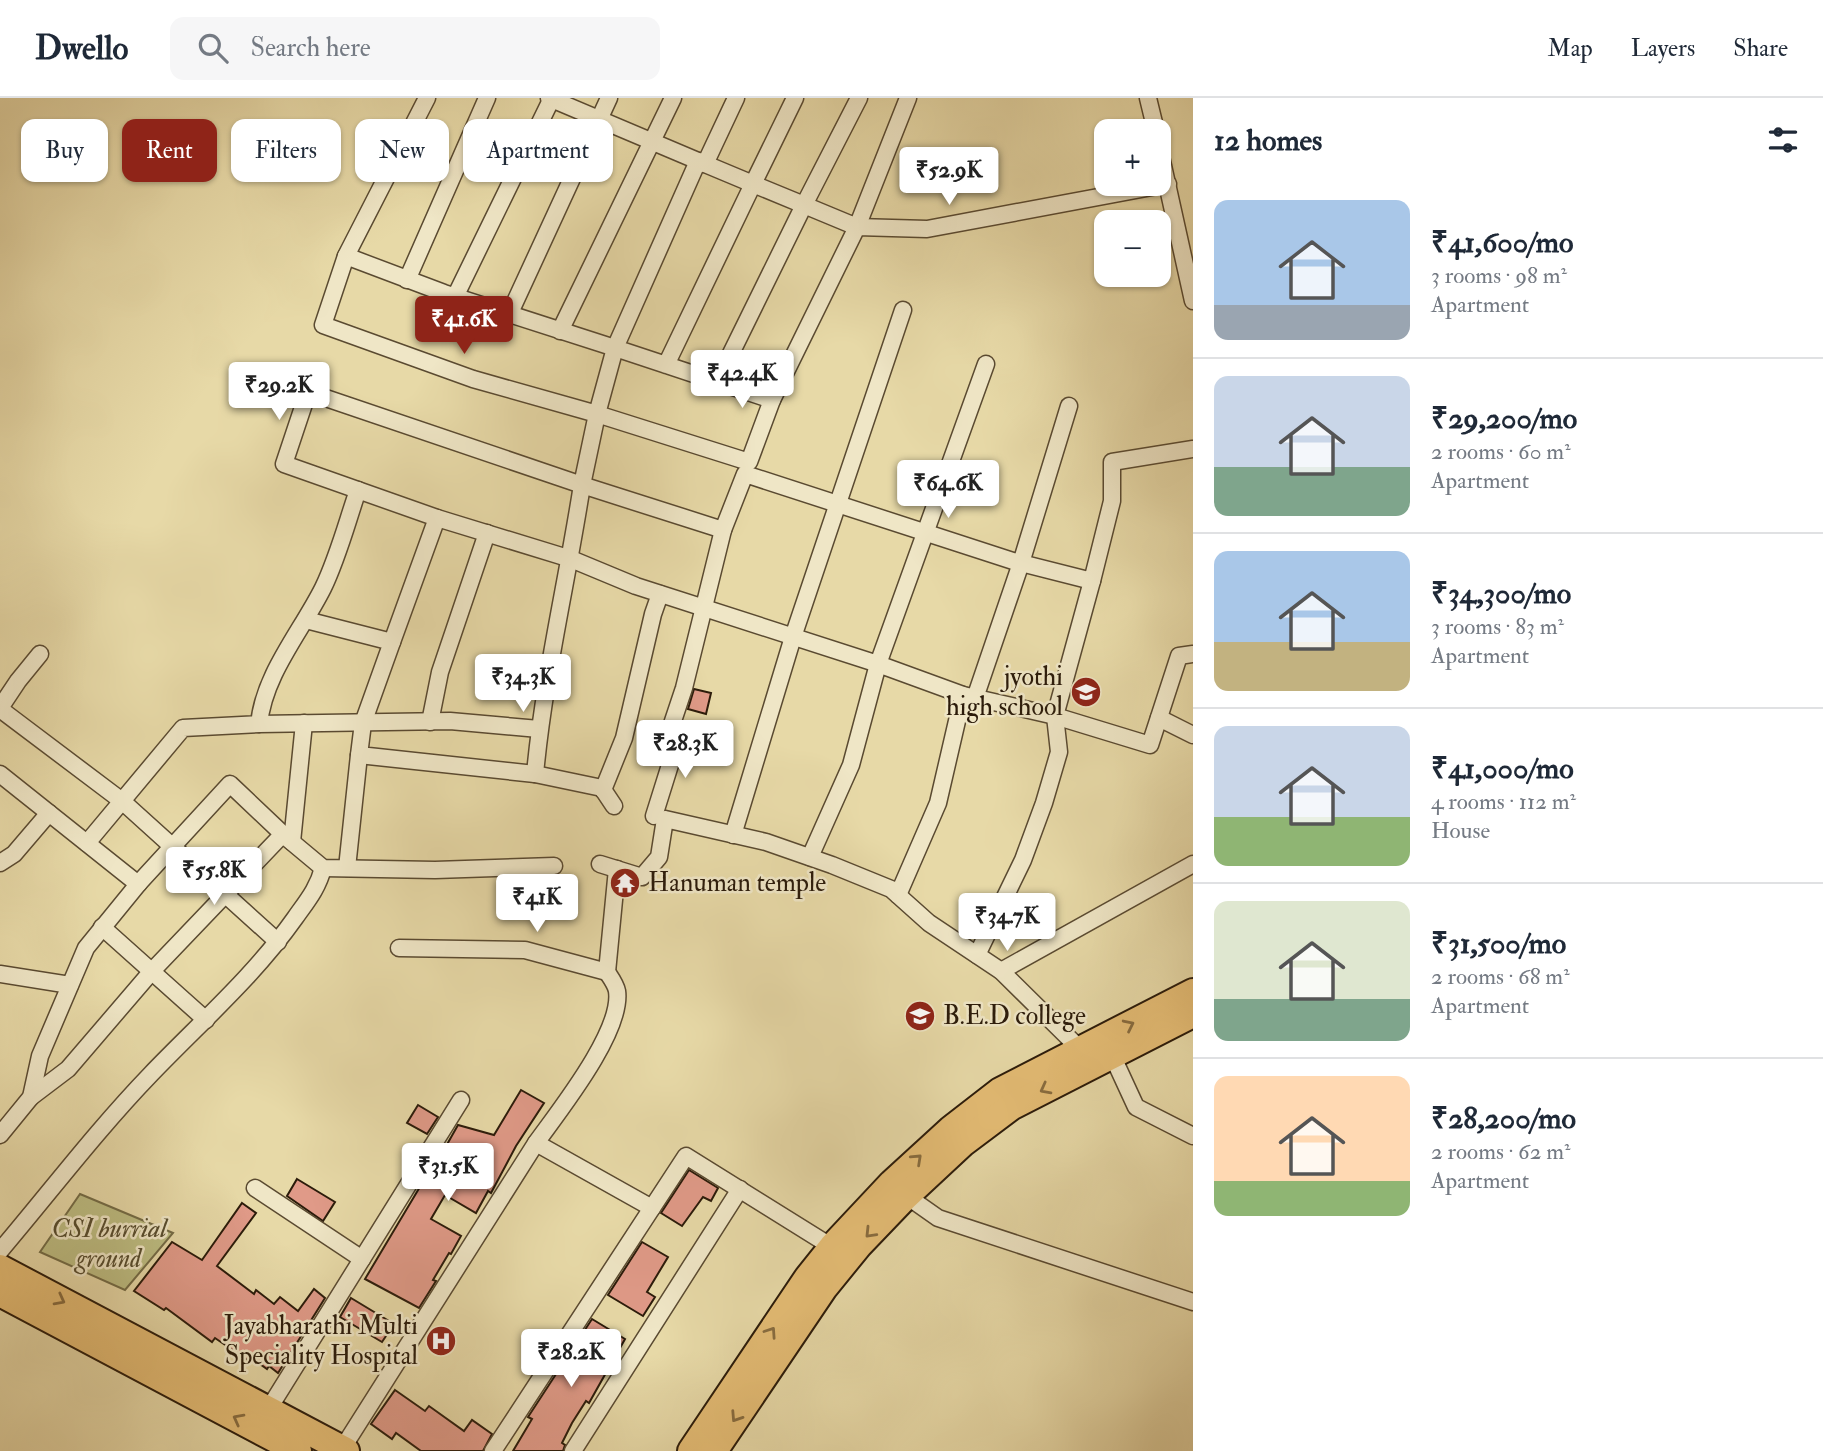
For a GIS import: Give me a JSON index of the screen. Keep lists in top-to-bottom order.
{
  "parks": ["CSI burrial ground"],
  "places": {
    "school or university": ["jyothi high school", "B.E.D college"],
    "temple": ["Hanuman temple"],
    "hospital": ["Jayabharathi Multi Speciality Hospital"]
  },
  "page": {
    "header": "Dwello",
    "search": "Search here",
    "nav": ["Map", "Layers", "Share"],
    "heading": "12 homes",
    "map_buttons": ["+", "−"],
    "chip": [
      "Buy",
      "Rent",
      "Filters",
      "New",
      "Apartment"
    ],
    "price": [
      "₹52.9K",
      "₹41.6K",
      "₹42.4K",
      "₹29.2K",
      "₹64.6K",
      "₹34.3K",
      "₹28.3K",
      "₹55.8K",
      "₹41K",
      "₹34.7K",
      "₹31.5K",
      "₹28.2K"
    ],
    "list": [
      {
        "name": "₹41,600/mo",
        "note": "3 rooms · 98 m² · Apartment"
      },
      {
        "name": "₹29,200/mo",
        "note": "2 rooms · 60 m² · Apartment"
      },
      {
        "name": "₹34,300/mo",
        "note": "3 rooms · 83 m² · Apartment"
      },
      {
        "name": "₹41,000/mo",
        "note": "4 rooms · 112 m² · House"
      },
      {
        "name": "₹31,500/mo",
        "note": "2 rooms · 68 m² · Apartment"
      },
      {
        "name": "₹28,200/mo",
        "note": "2 rooms · 62 m² · Apartment"
      }
    ]
  }
}
